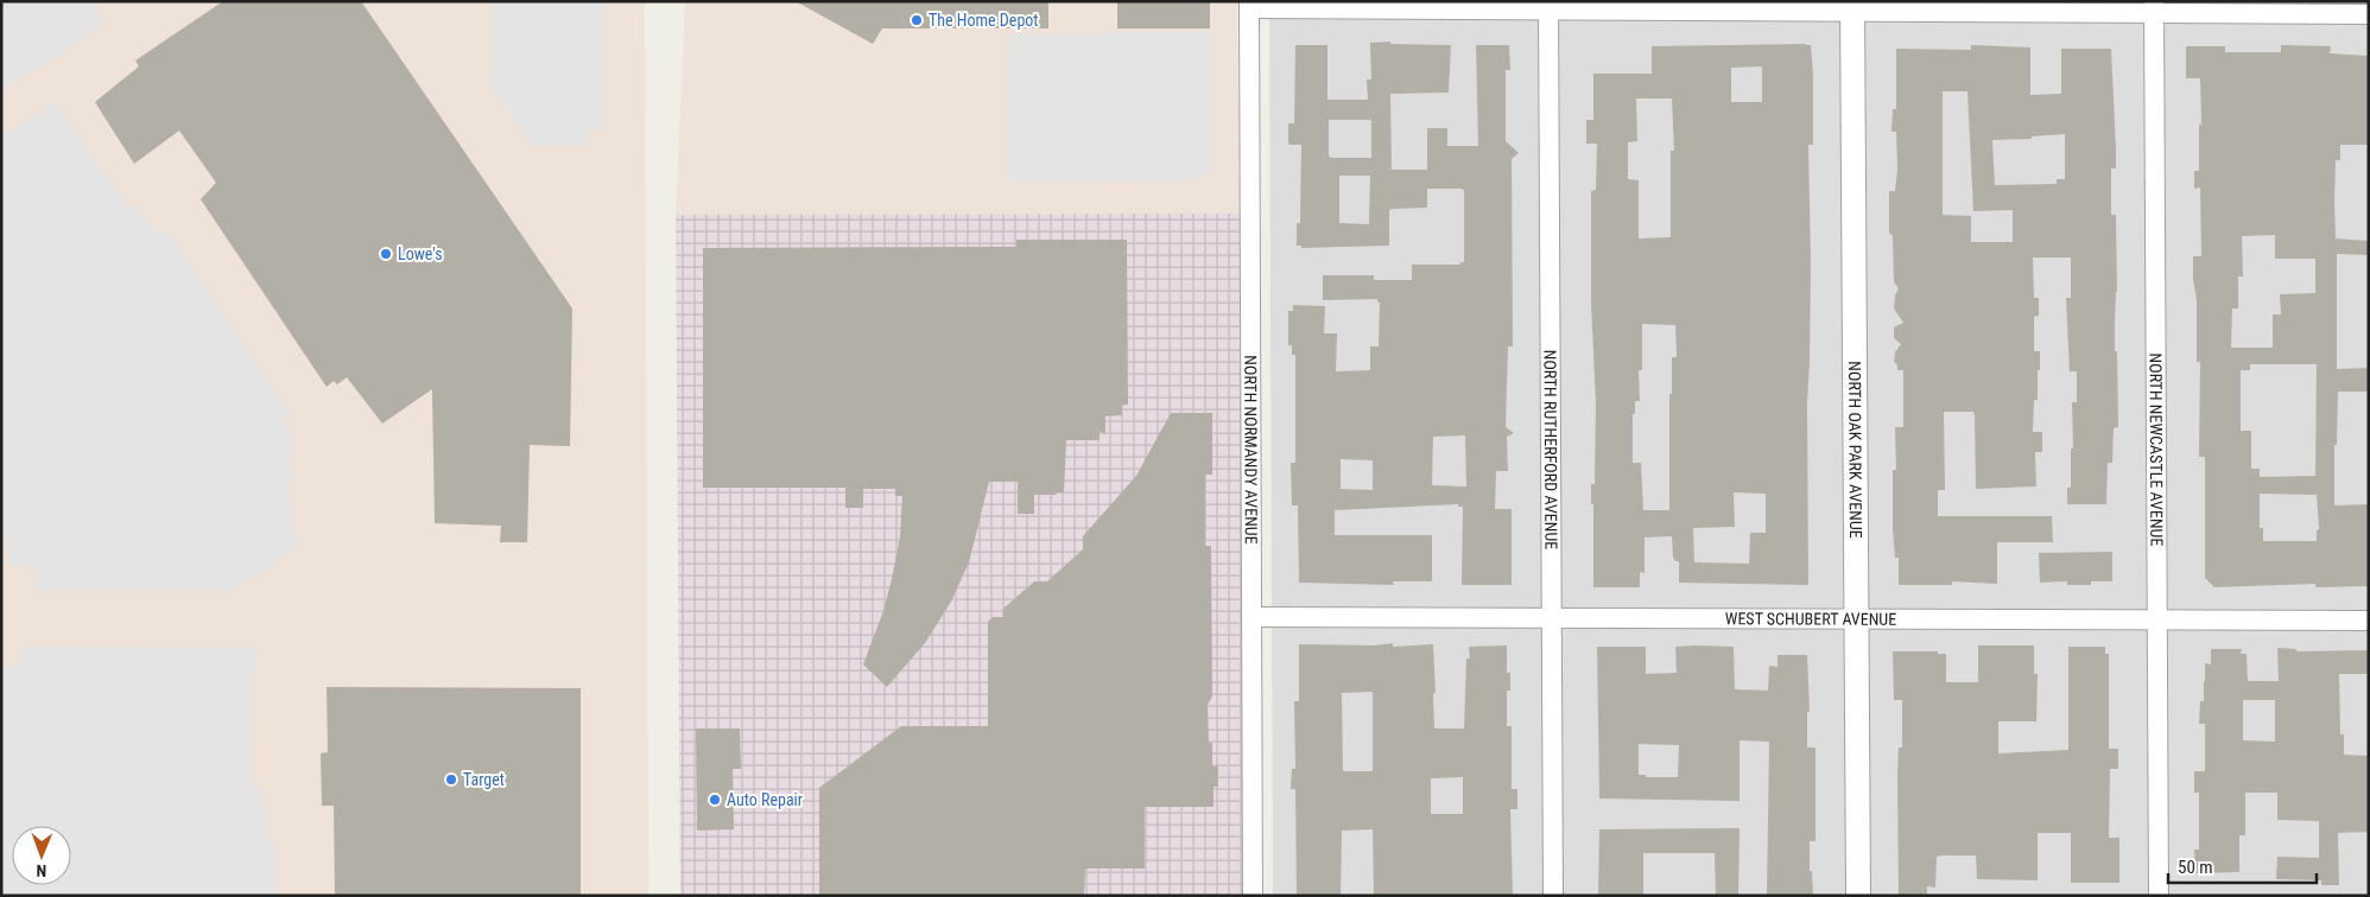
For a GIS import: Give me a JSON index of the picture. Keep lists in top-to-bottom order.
{
  "streets": {
    "street": [
      "NORTH NORMANDY AVENUE",
      "NORTH RUTHERFORD AVENUE",
      "NORTH OAK PARK AVENUE",
      "NORTH NEWCASTLE AVENUE",
      "WEST SCHUBERT AVENUE"
    ]
  },
  "crossings": [
    ["NORTH NORMANDY AVENUE", "WEST SCHUBERT AVENUE"],
    ["NORTH RUTHERFORD AVENUE", "WEST SCHUBERT AVENUE"],
    ["NORTH OAK PARK AVENUE", "WEST SCHUBERT AVENUE"],
    ["NORTH NEWCASTLE AVENUE", "WEST SCHUBERT AVENUE"]
  ],
  "places": [
    "The Home Depot",
    "Lowe's",
    "Target",
    "Auto Repair"
  ],
  "scale_bar": "50 m",
  "north": "bottom"
}
